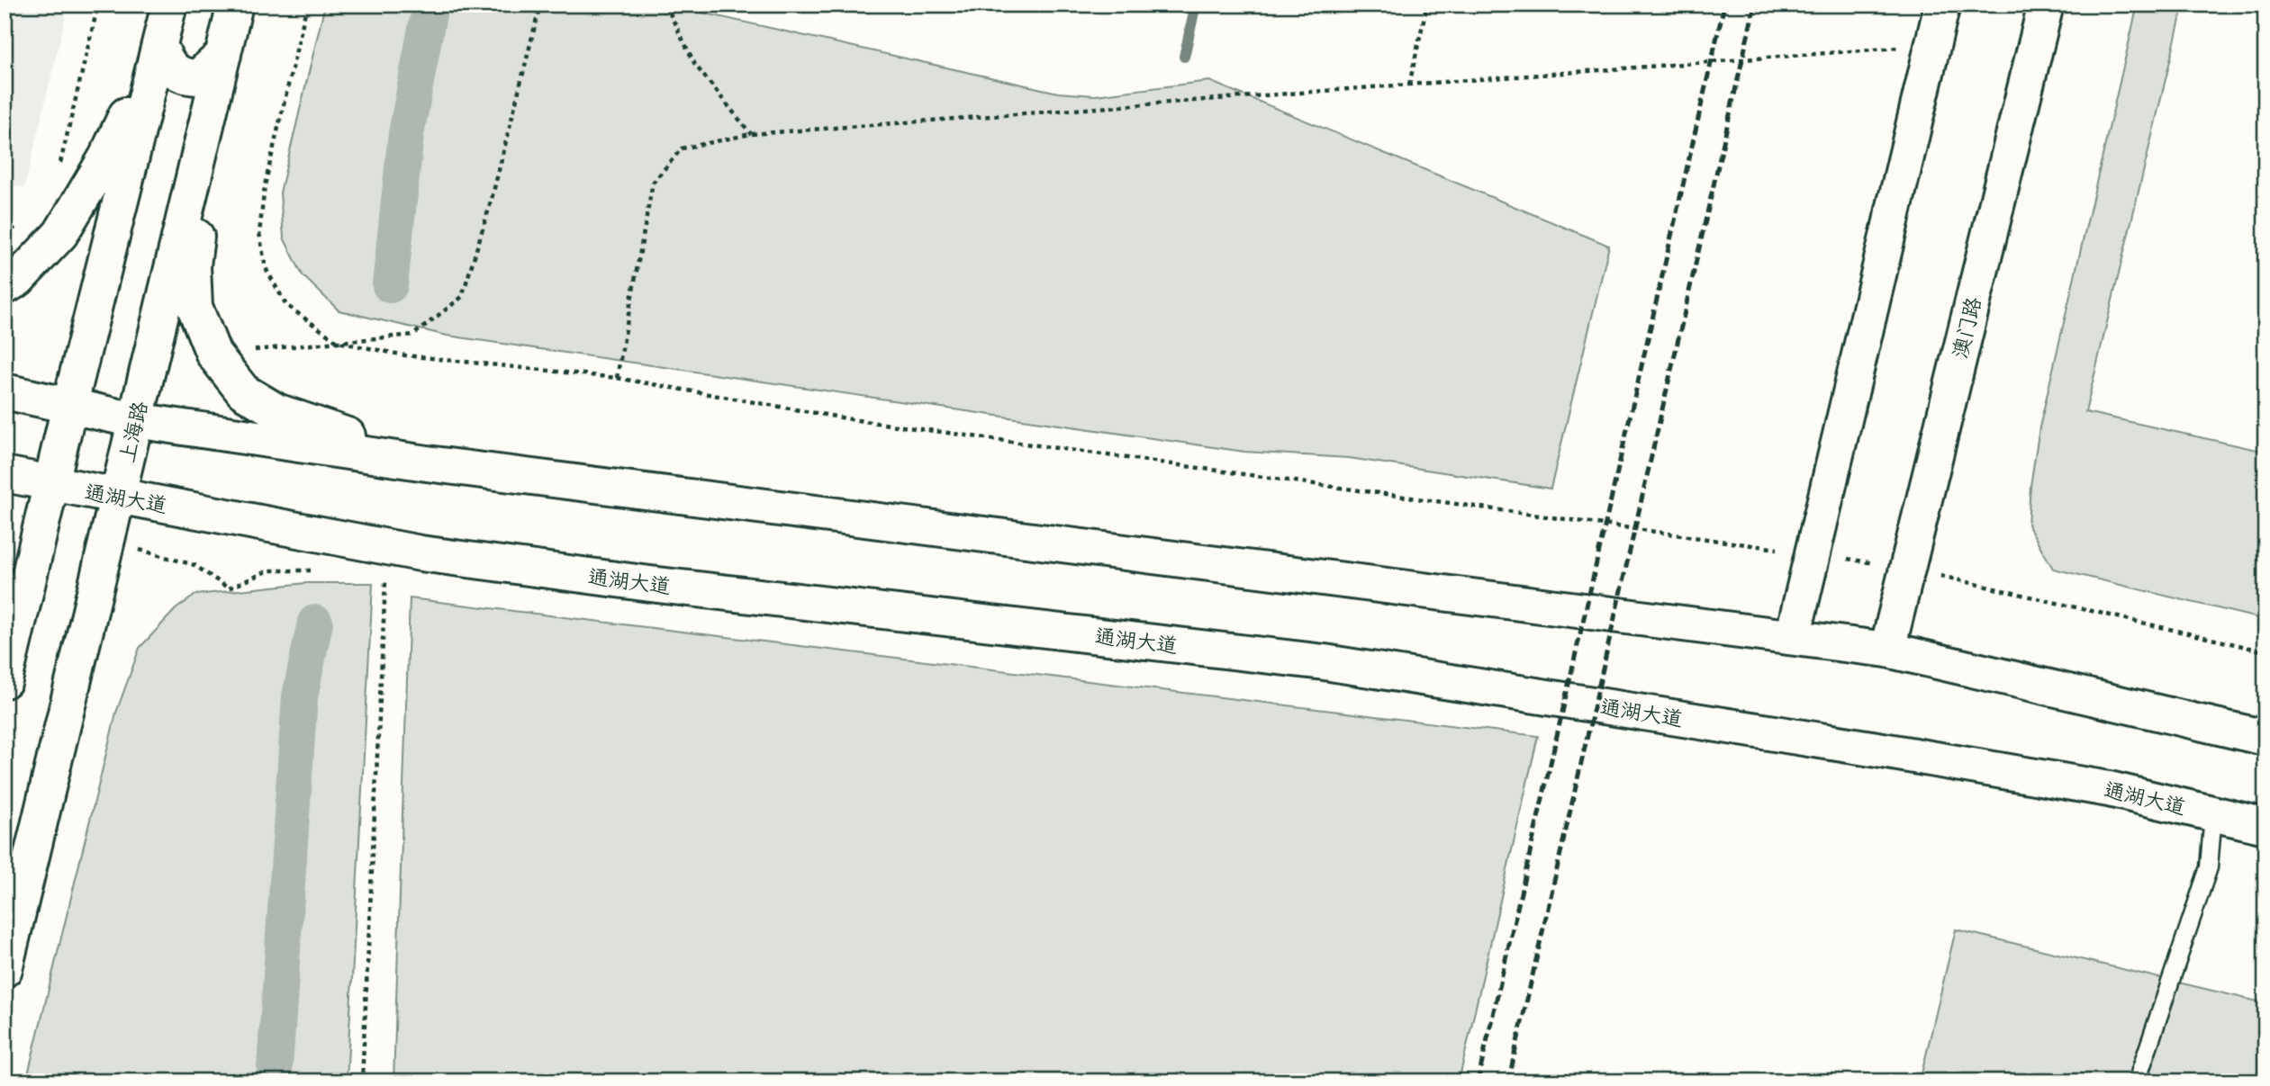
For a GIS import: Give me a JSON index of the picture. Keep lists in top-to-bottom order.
{
  "streets": {
    "street": ["澳门路", "上海路", "通湖大道"]
  },
  "crossings": [
    ["上海路", "通湖大道"]
  ]
}
